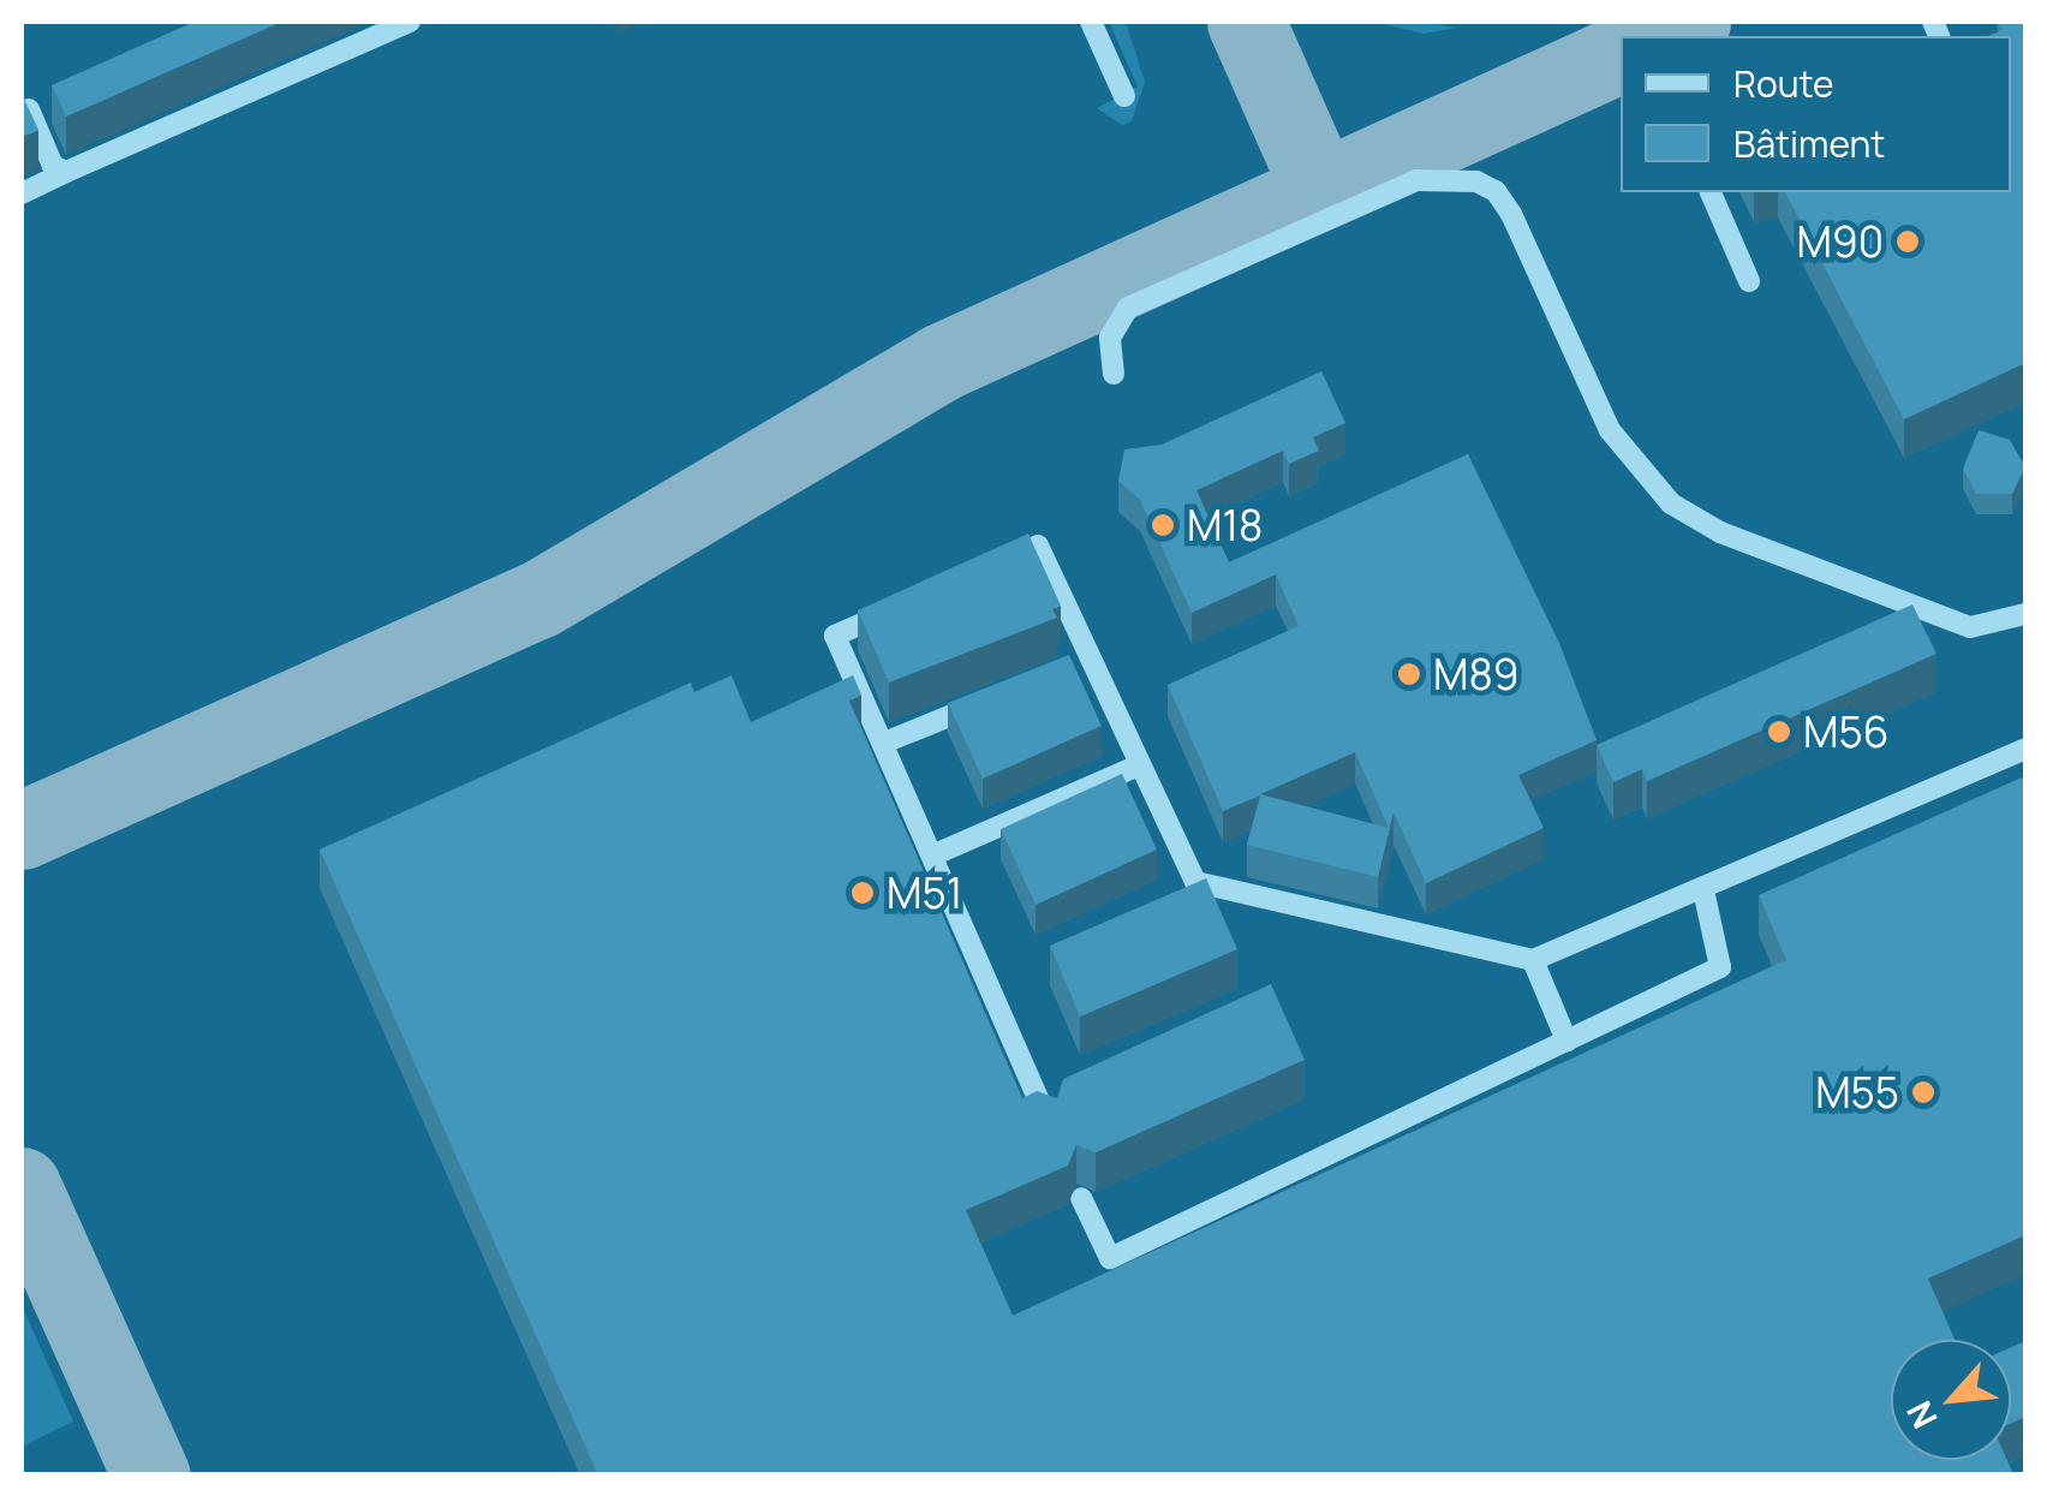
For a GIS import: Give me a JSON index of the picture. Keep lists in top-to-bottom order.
{
  "places": [
    "M90",
    "M18",
    "M89",
    "M56",
    "M51",
    "M55"
  ],
  "legend": ["Route", "Bâtiment"],
  "north": "bottom left"
}
